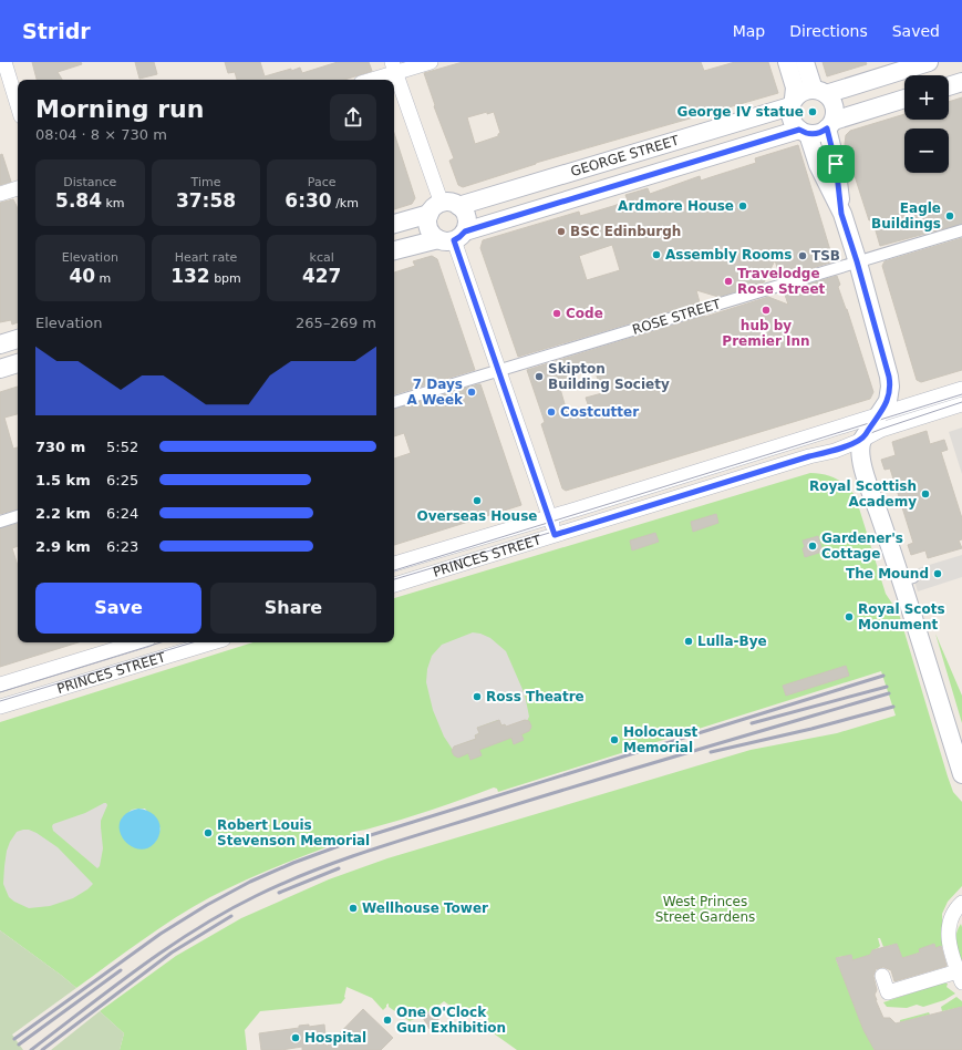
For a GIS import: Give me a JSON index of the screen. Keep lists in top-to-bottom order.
{
  "streets": {
    "street": ["GEORGE STREET", "ROSE STREET", "PRINCES STREET"]
  },
  "parks": ["West Princes Street Gardens"],
  "places": [
    "George IV statue",
    "Ardmore House",
    "Eagle Buildings",
    "BSC Edinburgh",
    "Assembly Rooms",
    "TSB",
    "Travelodge Rose Street",
    "hub by Premier Inn",
    "Code",
    "Skipton Building Society",
    "7 Days A Week",
    "Costcutter",
    "Royal Scottish Academy",
    "Overseas House",
    "Gardener's Cottage",
    "The Mound",
    "Royal Scots Monument",
    "Lulla-Bye",
    "Ross Theatre",
    "Holocaust Memorial",
    "Robert Louis Stevenson Memorial",
    "Wellhouse Tower",
    "One O'Clock Gun Exhibition",
    "Hospital"
  ],
  "page": {
    "header": "Stridr",
    "nav": ["Map", "Directions", "Saved"],
    "map_buttons": ["+", "−"],
    "heading": ["Morning run", "08:04 · 8 × 730 m"],
    "stats": [
      ["Distance", "5.84 km"],
      ["Time", "37:58"],
      ["Pace", "6:30 /km"],
      ["Elevation", "40 m"],
      ["Heart rate", "132 bpm"],
      ["kcal", "427"]
    ],
    "chart": ["Elevation", "265–269 m"],
    "list": [
      {
        "name": "730 m",
        "note": "5:52"
      },
      {
        "name": "1.5 km",
        "note": "6:25"
      },
      {
        "name": "2.2 km",
        "note": "6:24"
      },
      {
        "name": "2.9 km",
        "note": "6:23"
      }
    ],
    "buttons": ["Save", "Share"]
  }
}
